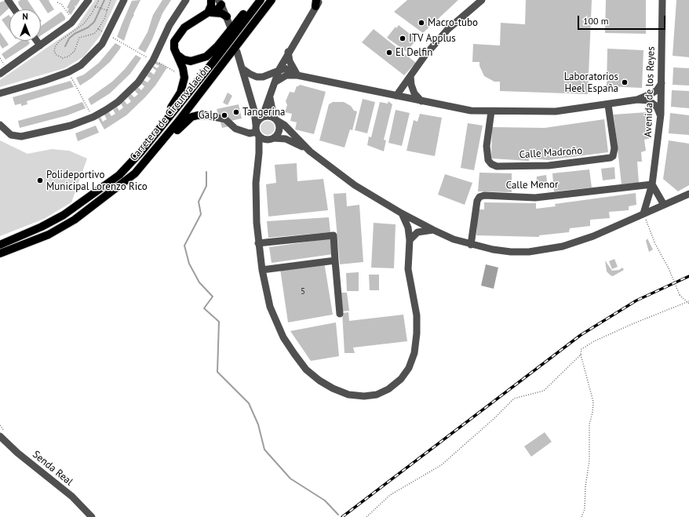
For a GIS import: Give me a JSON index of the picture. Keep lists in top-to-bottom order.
{
  "streets": {
    "main road": ["Carretera de Circunvalación"],
    "street": [
      "Avenida de los Reyes",
      "Calle Madroño",
      "Calle Menor",
      "Senda Real"
    ]
  },
  "crossings": [
    ["Avenida de los Reyes", "Calle Menor"]
  ],
  "places": [
    "Macro-tubo",
    "ITV Applus",
    "El Delfin",
    "Laboratorios Heel España",
    "Tangerina",
    "Galp",
    "Polideportivo Municipal Lorenzo Rico"
  ],
  "house_numbers": ["5"],
  "scale_bar": "100 m",
  "north": "top"
}
